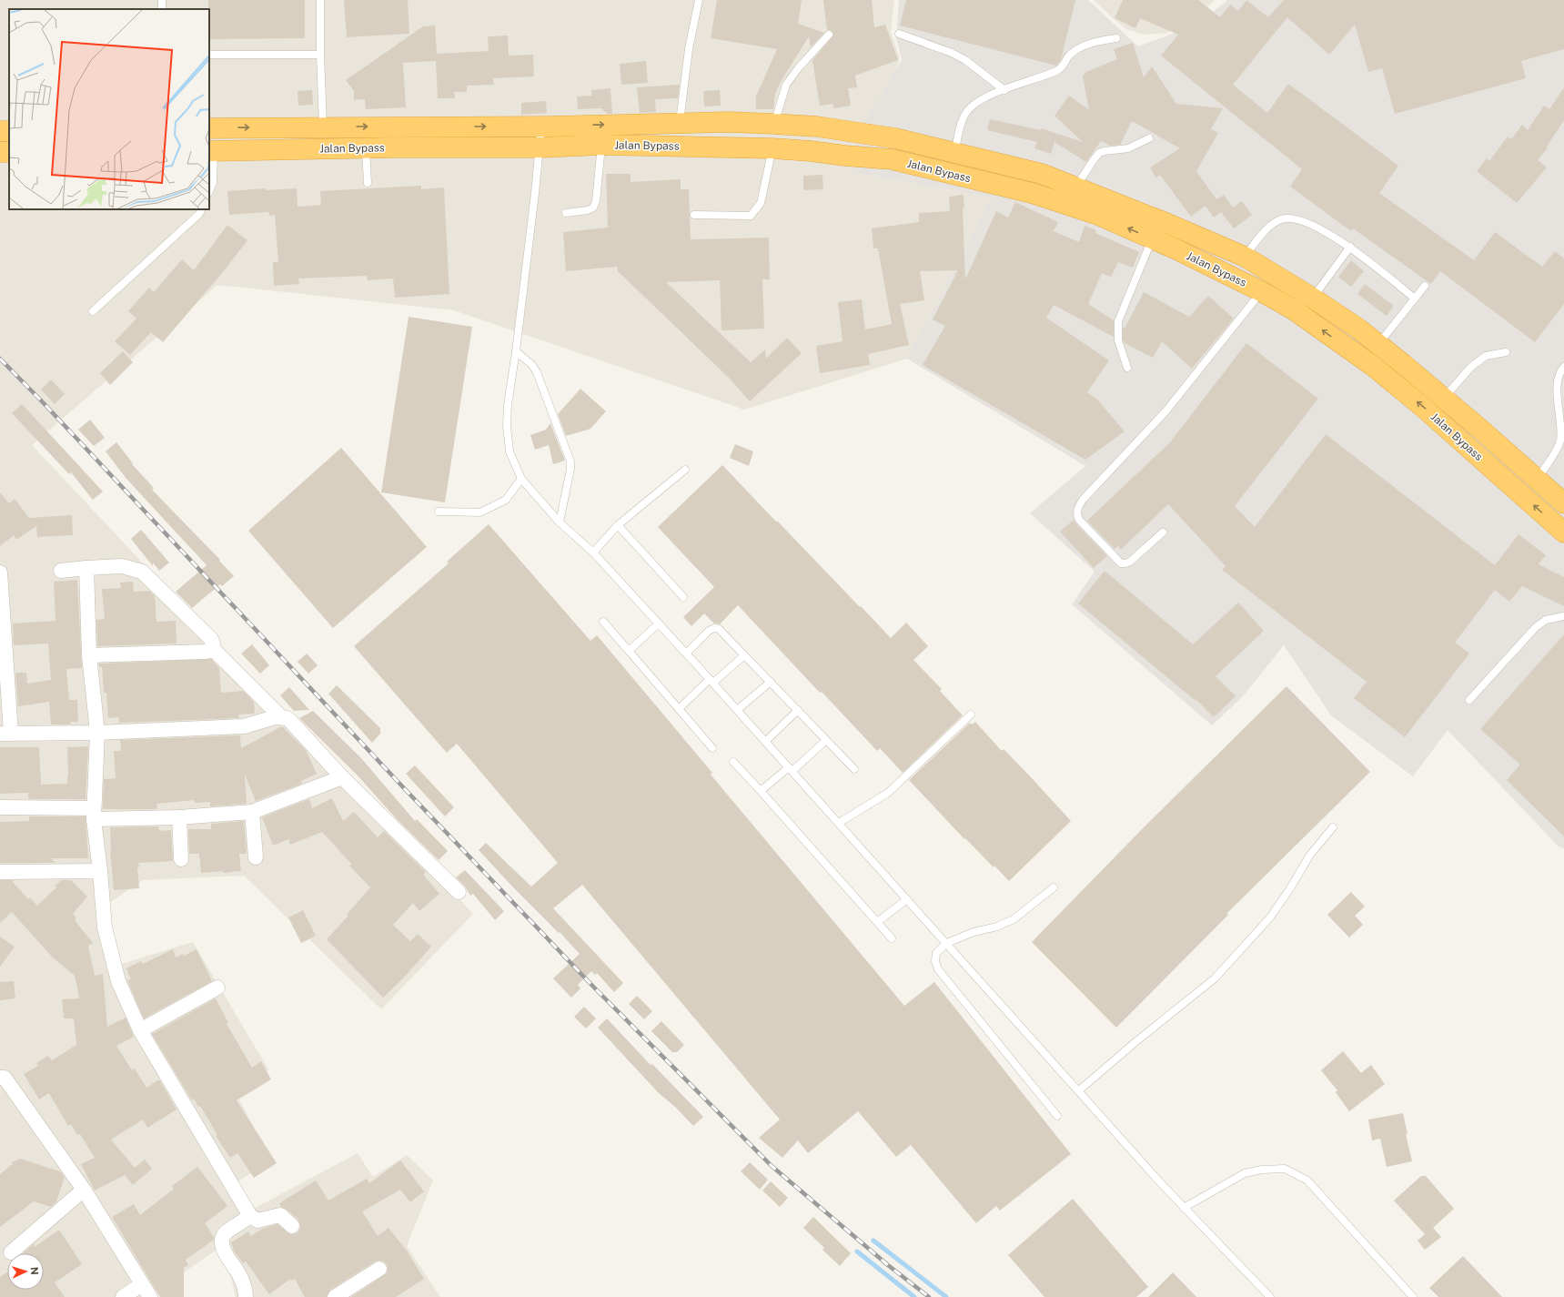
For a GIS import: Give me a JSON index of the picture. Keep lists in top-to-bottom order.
{
  "streets": {
    "highway": ["Jalan Bypass"]
  },
  "north": "right"
}
